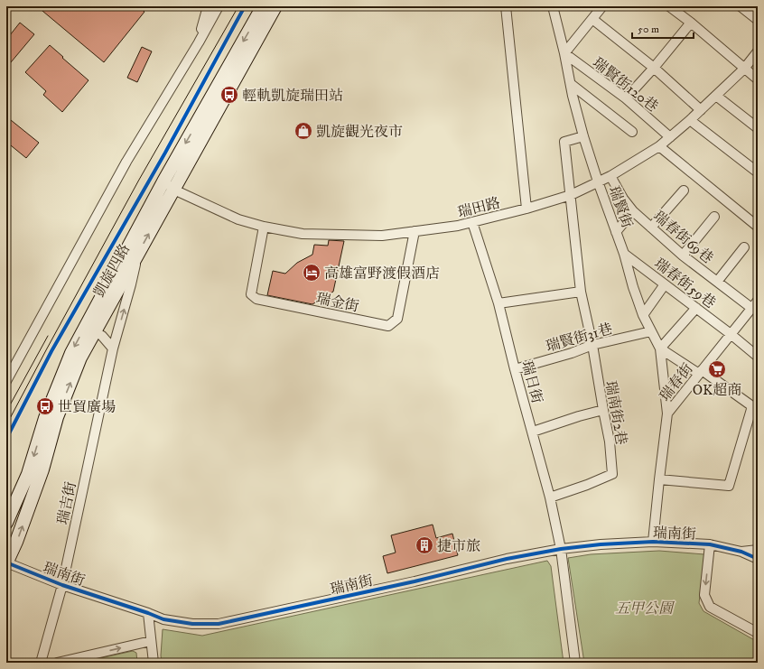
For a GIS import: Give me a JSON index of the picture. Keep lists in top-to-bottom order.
{
  "streets": {
    "street": [
      "瑞賢街120巷",
      "瑞田路",
      "瑞賢街",
      "瑞春街69巷",
      "凱旋四路",
      "瑞春街59巷",
      "瑞金街",
      "瑞賢街31巷",
      "瑞日街",
      "瑞春街",
      "瑞南街2巷",
      "瑞吉街",
      "瑞南街"
    ]
  },
  "crossings": [
    ["瑞賢街120巷", "瑞田路"],
    ["瑞賢街120巷", "瑞賢街"],
    ["瑞田路", "瑞賢街"],
    ["瑞田路", "瑞春街69巷"],
    ["瑞田路", "凱旋四路"],
    ["瑞田路", "瑞金街"],
    ["瑞田路", "瑞日街"],
    ["瑞田路", "瑞南街2巷"],
    ["瑞賢街", "瑞春街59巷"],
    ["瑞賢街", "瑞賢街31巷"],
    ["瑞賢街", "瑞春街"],
    ["瑞賢街", "瑞南街2巷"],
    ["瑞春街69巷", "瑞春街"],
    ["凱旋四路", "瑞吉街"],
    ["凱旋四路", "瑞南街"],
    ["瑞春街59巷", "瑞春街"],
    ["瑞賢街31巷", "瑞日街"],
    ["瑞賢街31巷", "瑞南街2巷"],
    ["瑞日街", "瑞南街2巷"],
    ["瑞日街", "瑞南街"],
    ["瑞春街", "瑞南街"],
    ["瑞吉街", "瑞南街"]
  ],
  "parks": ["五甲公園"],
  "places": {
    "bus stop": ["輕軌凱旋瑞田站", "世貿廣場"],
    "shop": ["凱旋觀光夜市"],
    "hotel": ["高雄富野渡假酒店"],
    "supermarket": ["OK超商"],
    "building": ["捷市旅"]
  },
  "scale_bar": "50 m"
}
